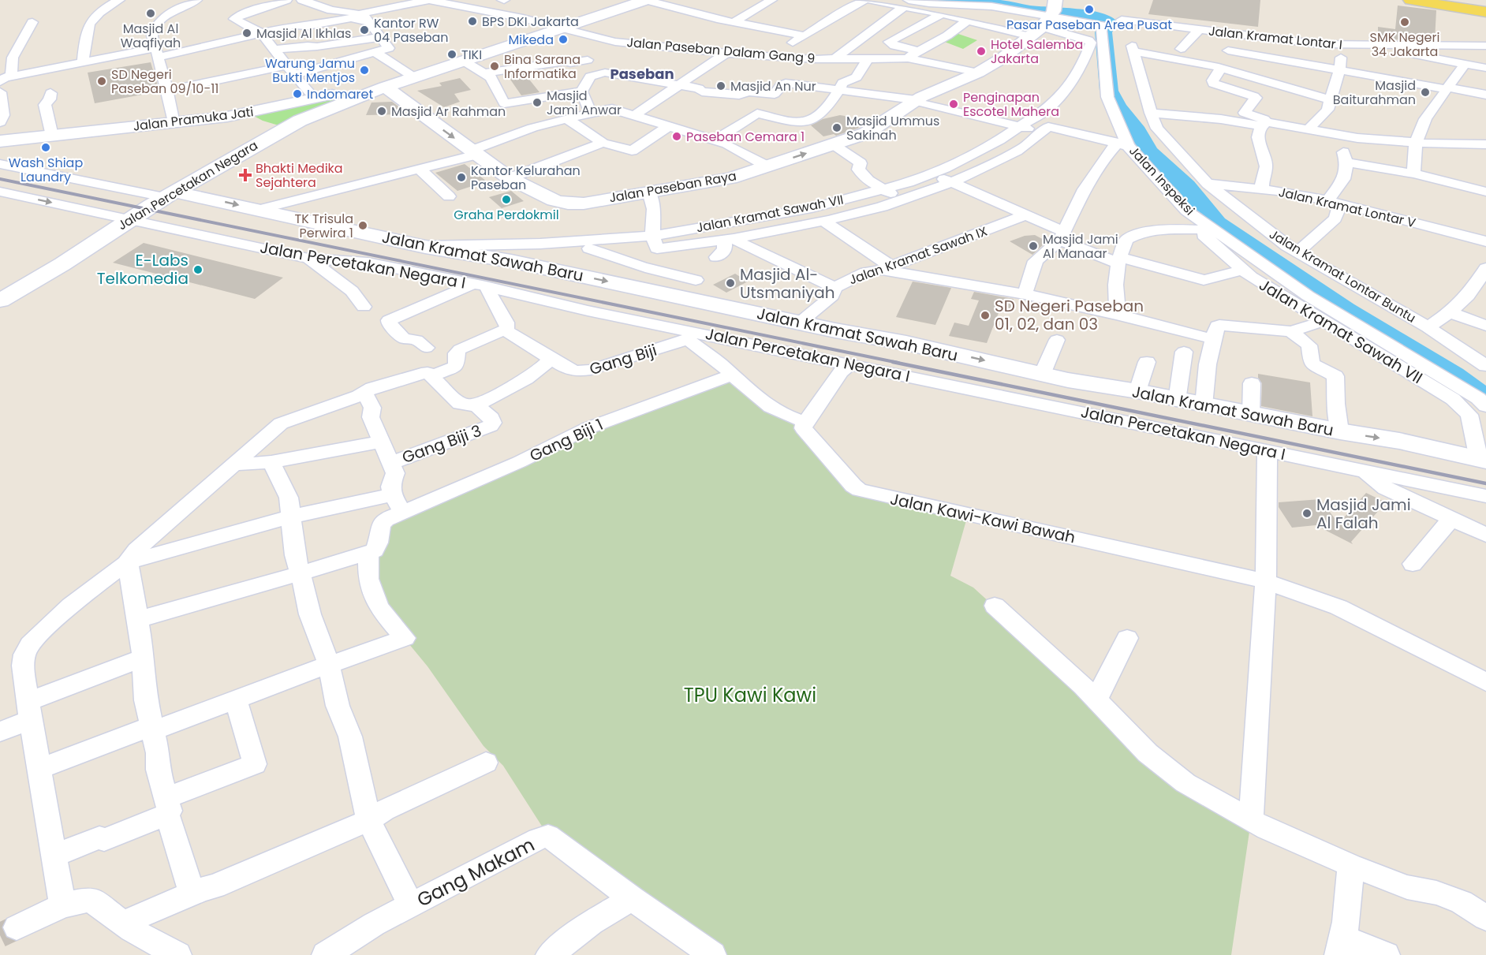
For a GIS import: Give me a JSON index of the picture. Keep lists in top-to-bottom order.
{
  "streets": {
    "main road": [
      "Jalan Pramuka Jati",
      "Jalan Percetakan Negara",
      "Jalan Paseban Raya",
      "Jalan Kramat Sawah Baru"
    ],
    "street": [
      "Jalan Kramat Lontar I",
      "Jalan Paseban Dalam Gang 9",
      "Jalan Inspeksi",
      "Jalan Kramat Lontar V",
      "Jalan Kramat Sawah VII",
      "Jalan Kramat Sawah IX",
      "Jalan Percetakan Negara I",
      "Jalan Kramat Lontar Buntu",
      "Gang Biji",
      "Gang Biji 1",
      "Gang Biji 3",
      "Jalan Kawi-Kawi Bawah",
      "Gang Makam"
    ]
  },
  "crossings": [
    ["Jalan Paseban Dalam Gang 9", "Jalan Paseban Raya"],
    ["Jalan Pramuka Jati", "Jalan Percetakan Negara"],
    ["Jalan Pramuka Jati", "Jalan Paseban Raya"],
    ["Jalan Inspeksi", "Jalan Paseban Raya"],
    ["Jalan Inspeksi", "Jalan Kramat Sawah VII"],
    ["Jalan Percetakan Negara", "Jalan Paseban Raya"],
    ["Jalan Percetakan Negara", "Jalan Kramat Sawah Baru"],
    ["Jalan Percetakan Negara", "Jalan Percetakan Negara I"],
    ["Jalan Paseban Raya", "Jalan Kramat Sawah VII"],
    ["Jalan Kramat Lontar V", "Jalan Kramat Lontar Buntu"],
    ["Jalan Kramat Sawah VII", "Jalan Kramat Sawah Baru"],
    ["Jalan Kramat Sawah IX", "Jalan Kramat Sawah Baru"],
    ["Jalan Percetakan Negara I", "Gang Biji"],
    ["Gang Biji", "Gang Biji 3"]
  ],
  "one_way": ["Jalan Kramat Sawah Baru"],
  "districts": ["Paseban"],
  "parks": ["TPU Kawi Kawi"],
  "places": {
    "other": [
      "Pasar Paseban Area Pusat",
      "Masjid Al Waqfiyah",
      "BPS DKI Jakarta",
      "SMK Negeri 34 Jakarta",
      "Kantor RW 04 Paseban",
      "Masjid Al Ikhlas",
      "Mikeda",
      "Hotel Salemba Jakarta",
      "TIKI",
      "Bina Sarana Informatika",
      "Warung Jamu Bukti Mentjos",
      "SD Negeri Paseban 09/10-11",
      "Masjid An Nur",
      "Masjid Baiturahman",
      "Indomaret",
      "Masjid Jami Anwar",
      "Penginapan Escotel Mahera",
      "Masjid Ar Rahman",
      "Masjid Ummus Sakinah",
      "Paseban Cemara 1",
      "Wash Shiap Laundry",
      "Kantor Kelurahan Paseban",
      "Graha Perdokmil",
      "TK Trisula Perwira 1",
      "Masjid Jami Al Manaar",
      "E-Labs Telkomedia",
      "Masjid Al- Utsmaniyah",
      "SD Negeri Paseban 01, 02, dan 03",
      "Masjid Jami Al Falah"
    ],
    "health": ["Bhakti Medika Sejahtera"]
  }
}
